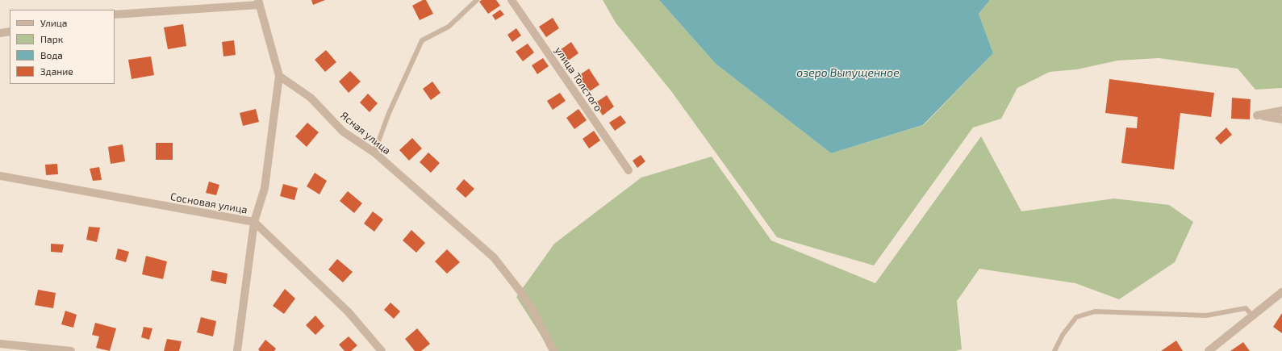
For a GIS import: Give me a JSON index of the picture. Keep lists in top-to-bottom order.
{
  "streets": {
    "street": ["улица Толстого", "Ясная улица", "Сосновая улица"]
  },
  "water": ["озеро Выпущенное"],
  "legend": [
    "Улица",
    "Парк",
    "Вода",
    "Здание"
  ]
}
